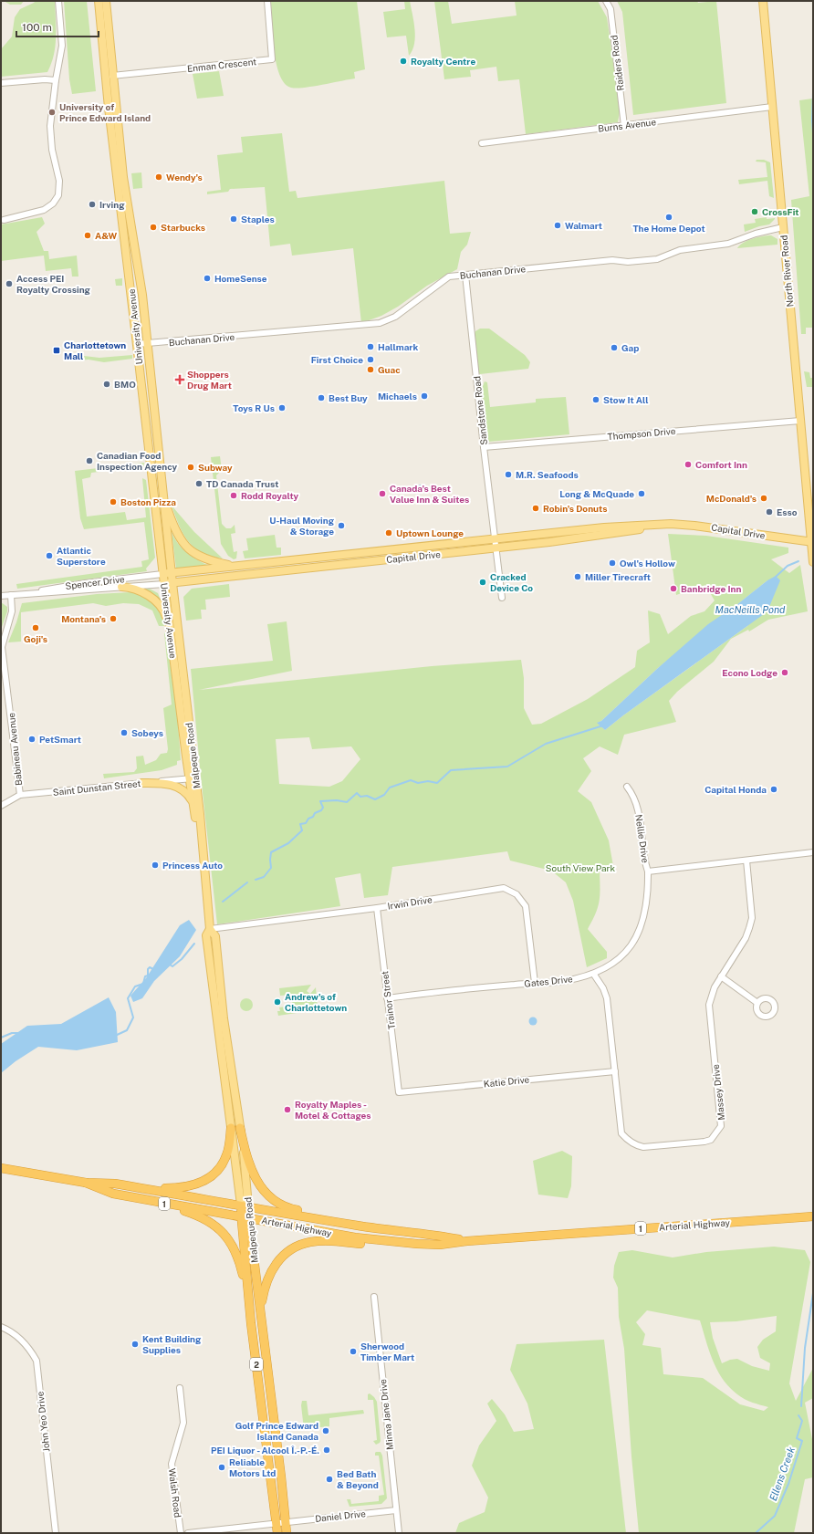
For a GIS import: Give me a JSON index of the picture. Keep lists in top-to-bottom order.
{
  "streets": {
    "highway": [
      "Malpeque Road",
      "1",
      "Arterial Highway",
      "2"
    ],
    "main road": [
      "North River Road",
      "University Avenue",
      "Capital Drive",
      "Spencer Drive"
    ],
    "street": [
      "Raiders Road",
      "Enman Crescent",
      "Burns Avenue",
      "Buchanan Drive",
      "Sandstone Road",
      "Thompson Drive",
      "Babineau Avenue",
      "Saint Dunstan Street",
      "Nellie Drive",
      "Irwin Drive",
      "Gates Drive",
      "Trainor Street",
      "Katie Drive",
      "Massey Drive",
      "Minna Jane Drive",
      "John Yeo Drive",
      "Walsh Road",
      "Daniel Drive"
    ]
  },
  "crossings": [
    ["Raiders Road", "Burns Avenue"],
    ["Enman Crescent", "University Avenue"],
    ["Burns Avenue", "North River Road"],
    ["North River Road", "Buchanan Drive"],
    ["North River Road", "Thompson Drive"],
    ["North River Road", "Capital Drive"],
    ["Buchanan Drive", "University Avenue"],
    ["Buchanan Drive", "Sandstone Road"],
    ["University Avenue", "Capital Drive"],
    ["University Avenue", "Spencer Drive"],
    ["University Avenue", "Malpeque Road"],
    ["University Avenue", "Saint Dunstan Street"],
    ["Sandstone Road", "Thompson Drive"],
    ["Sandstone Road", "Capital Drive"],
    ["Capital Drive", "Spencer Drive"],
    ["Capital Drive", "Malpeque Road"],
    ["Spencer Drive", "Babineau Avenue"],
    ["Babineau Avenue", "Saint Dunstan Street"],
    ["Malpeque Road", "Saint Dunstan Street"],
    ["Malpeque Road", "Irwin Drive"],
    ["Malpeque Road", "Arterial Highway"],
    ["Malpeque Road", "Daniel Drive"],
    ["Nellie Drive", "Gates Drive"],
    ["Irwin Drive", "Gates Drive"],
    ["Irwin Drive", "Trainor Street"],
    ["Gates Drive", "Trainor Street"],
    ["Gates Drive", "Massey Drive"],
    ["Trainor Street", "Katie Drive"],
    ["Katie Drive", "Massey Drive"],
    ["Minna Jane Drive", "Daniel Drive"]
  ],
  "water": ["MacNeills Pond", "Ellens Creek"],
  "parks": ["South View Park"],
  "places": {
    "other": [
      "Royalty Centre",
      "University of Prince Edward Island",
      "Wendy's",
      "Irving",
      "CrossFit",
      "The Home Depot",
      "Staples",
      "Walmart",
      "Starbucks",
      "A&W",
      "HomeSense",
      "Access PEI Royalty Crossing",
      "Hallmark",
      "Gap",
      "First Choice",
      "Guac",
      "BMO",
      "Michaels",
      "Best Buy",
      "Stow It All",
      "Toys R Us",
      "Canadian Food Inspection Agency",
      "Comfort Inn",
      "Subway",
      "M.R. Seafoods",
      "TD Canada Trust",
      "Canada's Best Value Inn & Suites",
      "Long & McQuade",
      "Rodd Royalty",
      "McDonald's",
      "Boston Pizza",
      "Robin's Donuts",
      "Esso",
      "U-Haul Moving & Storage",
      "Uptown Lounge",
      "Atlantic Superstore",
      "Owl's Hollow",
      "Miller Tirecraft",
      "Cracked Device Co",
      "Banbridge Inn",
      "Montana's",
      "Goji's",
      "Econo Lodge",
      "Sobeys",
      "PetSmart",
      "Capital Honda",
      "Princess Auto",
      "Andrew's of Charlottetown",
      "Royalty Maples - Motel & Cottages",
      "Kent Building Supplies",
      "Sherwood Timber Mart",
      "Golf Prince Edward Island Canada",
      "PEI Liquor - Alcool Î.-P.-É.",
      "Reliable Motors Ltd",
      "Bed Bath & Beyond"
    ],
    "transit": ["Charlottetown Mall"],
    "health": ["Shoppers Drug Mart"]
  },
  "scale_bar": "100 m"
}
